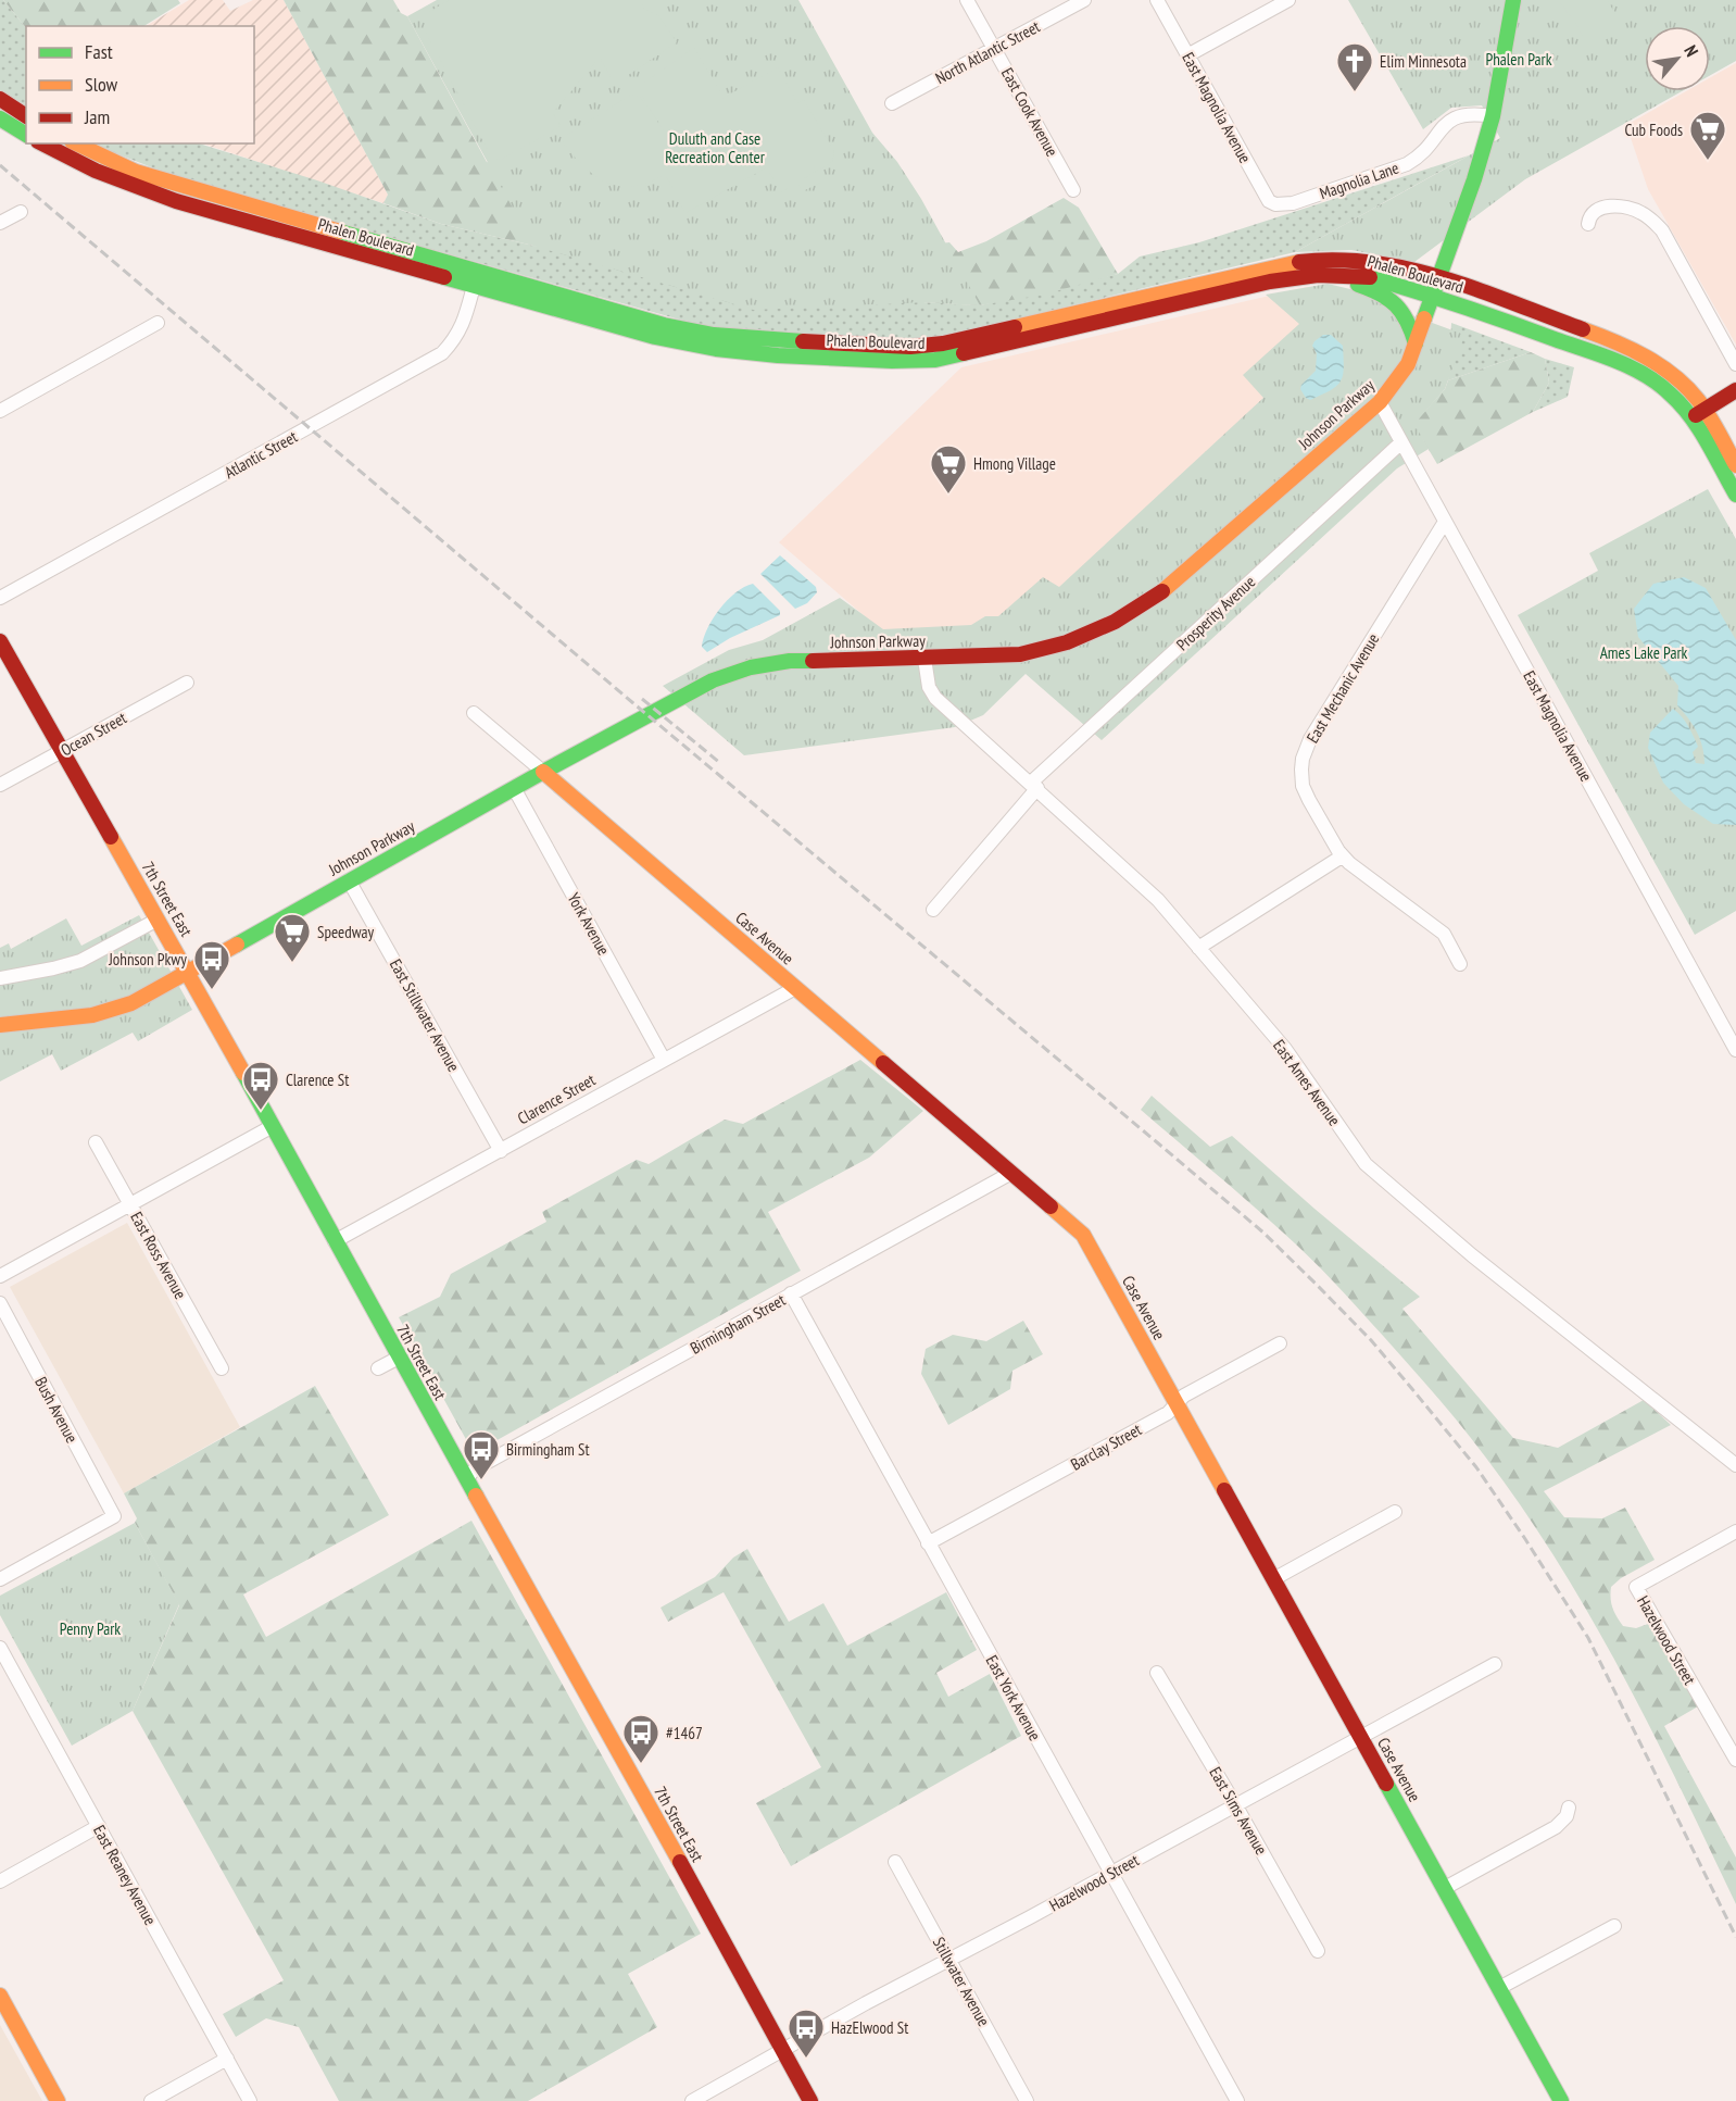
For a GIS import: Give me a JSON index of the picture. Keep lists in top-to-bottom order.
{
  "streets": {
    "street": [
      "North Atlantic Street",
      "East Magnolia Avenue",
      "East Cook Avenue",
      "Magnolia Lane",
      "Phalen Boulevard",
      "Johnson Parkway",
      "Atlantic Street",
      "Prosperity Avenue",
      "East Mechanic Avenue",
      "Ocean Street",
      "7th Street East",
      "York Avenue",
      "Case Avenue",
      "East Stillwater Avenue",
      "East Ames Avenue",
      "Clarence Street",
      "East Ross Avenue",
      "Birmingham Street",
      "Bush Avenue",
      "Barclay Street",
      "Hazelwood Street",
      "East York Avenue",
      "East Sims Avenue",
      "East Reaney Avenue",
      "Stillwater Avenue"
    ]
  },
  "crossings": [
    ["North Atlantic Street", "East Cook Avenue"],
    ["East Magnolia Avenue", "Magnolia Lane"],
    ["East Magnolia Avenue", "Johnson Parkway"],
    ["East Magnolia Avenue", "Prosperity Avenue"],
    ["East Magnolia Avenue", "East Mechanic Avenue"],
    ["Magnolia Lane", "Johnson Parkway"],
    ["Phalen Boulevard", "Johnson Parkway"],
    ["Phalen Boulevard", "Atlantic Street"],
    ["Johnson Parkway", "7th Street East"],
    ["Johnson Parkway", "York Avenue"],
    ["Johnson Parkway", "Case Avenue"],
    ["Johnson Parkway", "East Stillwater Avenue"],
    ["Johnson Parkway", "East Ames Avenue"],
    ["Prosperity Avenue", "East Ames Avenue"],
    ["Ocean Street", "7th Street East"],
    ["7th Street East", "Clarence Street"],
    ["7th Street East", "Birmingham Street"],
    ["7th Street East", "Hazelwood Street"],
    ["York Avenue", "Clarence Street"],
    ["Case Avenue", "Clarence Street"],
    ["Case Avenue", "Birmingham Street"],
    ["Case Avenue", "Barclay Street"],
    ["Case Avenue", "Hazelwood Street"],
    ["East Stillwater Avenue", "Clarence Street"],
    ["Birmingham Street", "East York Avenue"],
    ["Barclay Street", "East York Avenue"],
    ["Hazelwood Street", "East York Avenue"],
    ["Hazelwood Street", "East Sims Avenue"],
    ["Hazelwood Street", "Stillwater Avenue"]
  ],
  "parks": [
    "Phalen Park",
    "Duluth and Case Recreation Center",
    "Ames Lake Park",
    "Penny Park"
  ],
  "places": {
    "church": ["Elim Minnesota"],
    "supermarket": ["Cub Foods", "Hmong Village", "Speedway"],
    "bus stop": [
      "Johnson Pkwy",
      "Clarence St",
      "Birmingham St",
      "#1467",
      "HazElwood St"
    ]
  },
  "legend": ["Fast", "Slow", "Jam"],
  "north": "top right"
}
